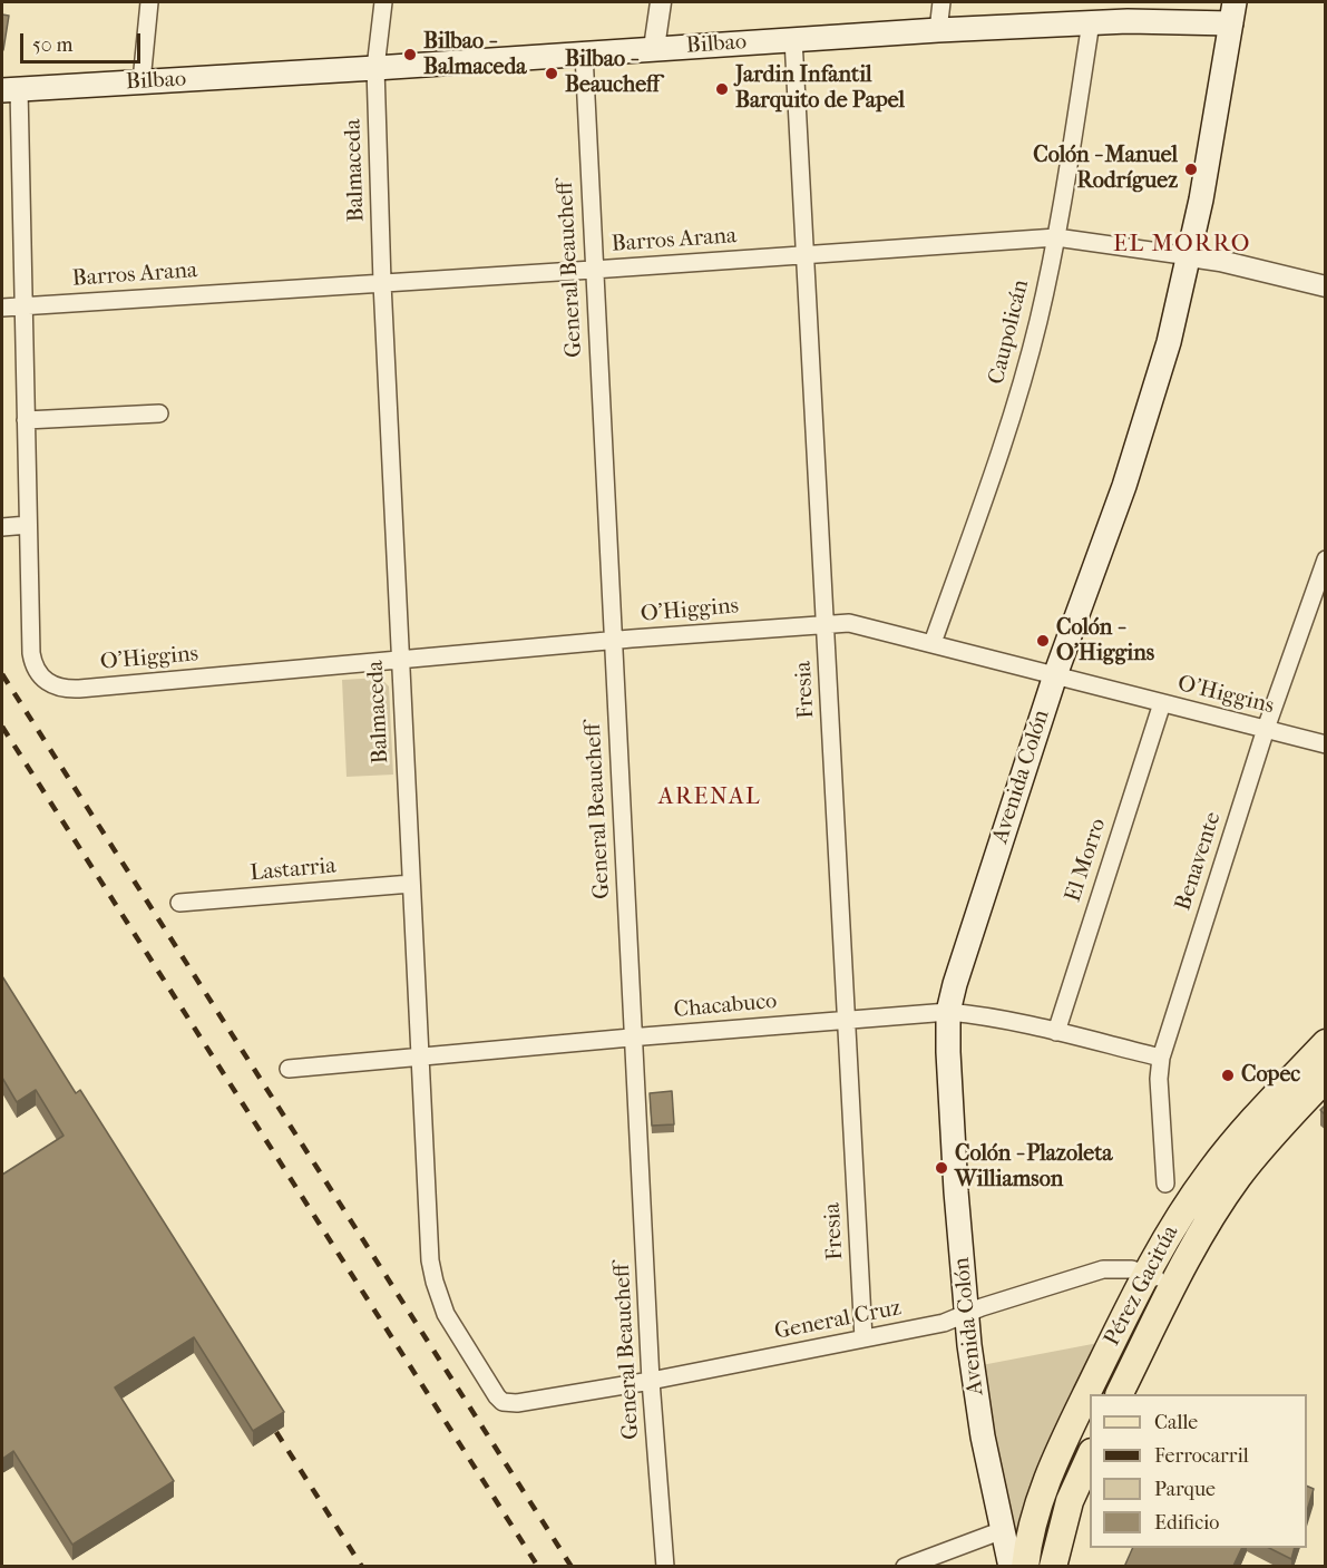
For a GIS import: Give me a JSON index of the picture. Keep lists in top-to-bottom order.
{
  "streets": {
    "main road": ["Bilbao", "Avenida Colón", "Pérez Gacitúa"],
    "street": [
      "Balmaceda",
      "Barros Arana",
      "General Beaucheff",
      "Caupolicán",
      "O'Higgins",
      "Fresia",
      "El Morro",
      "Benavente",
      "Lastarria",
      "Chacabuco",
      "General Cruz"
    ]
  },
  "crossings": [
    ["Bilbao", "Balmaceda"],
    ["Bilbao", "General Beaucheff"],
    ["Bilbao", "Caupolicán"],
    ["Bilbao", "Fresia"],
    ["Bilbao", "Avenida Colón"],
    ["Balmaceda", "Barros Arana"],
    ["Balmaceda", "O'Higgins"],
    ["Balmaceda", "Lastarria"],
    ["Balmaceda", "Chacabuco"],
    ["Balmaceda", "General Cruz"],
    ["Barros Arana", "General Beaucheff"],
    ["Barros Arana", "Caupolicán"],
    ["Barros Arana", "Fresia"],
    ["Barros Arana", "Avenida Colón"],
    ["General Beaucheff", "O'Higgins"],
    ["General Beaucheff", "Chacabuco"],
    ["General Beaucheff", "General Cruz"],
    ["Caupolicán", "O'Higgins"],
    ["O'Higgins", "Fresia"],
    ["O'Higgins", "Avenida Colón"],
    ["O'Higgins", "El Morro"],
    ["O'Higgins", "Benavente"],
    ["Fresia", "Chacabuco"],
    ["Fresia", "General Cruz"],
    ["Avenida Colón", "Chacabuco"],
    ["Avenida Colón", "General Cruz"],
    ["El Morro", "Chacabuco"],
    ["Benavente", "Chacabuco"],
    ["Pérez Gacitúa", "General Cruz"]
  ],
  "districts": ["EL MORRO", "ARENAL"],
  "places": [
    "Bilbao - Balmaceda",
    "Bilbao - Beaucheff",
    "Jardin Infantil Barquito de Papel",
    "Colón - Manuel Rodríguez",
    "Colón - O'Higgins",
    "Copec",
    "Colón - Plazoleta Williamson"
  ],
  "legend": [
    "Calle",
    "Ferrocarril",
    "Parque",
    "Edificio"
  ],
  "scale_bar": "50 m"
}
